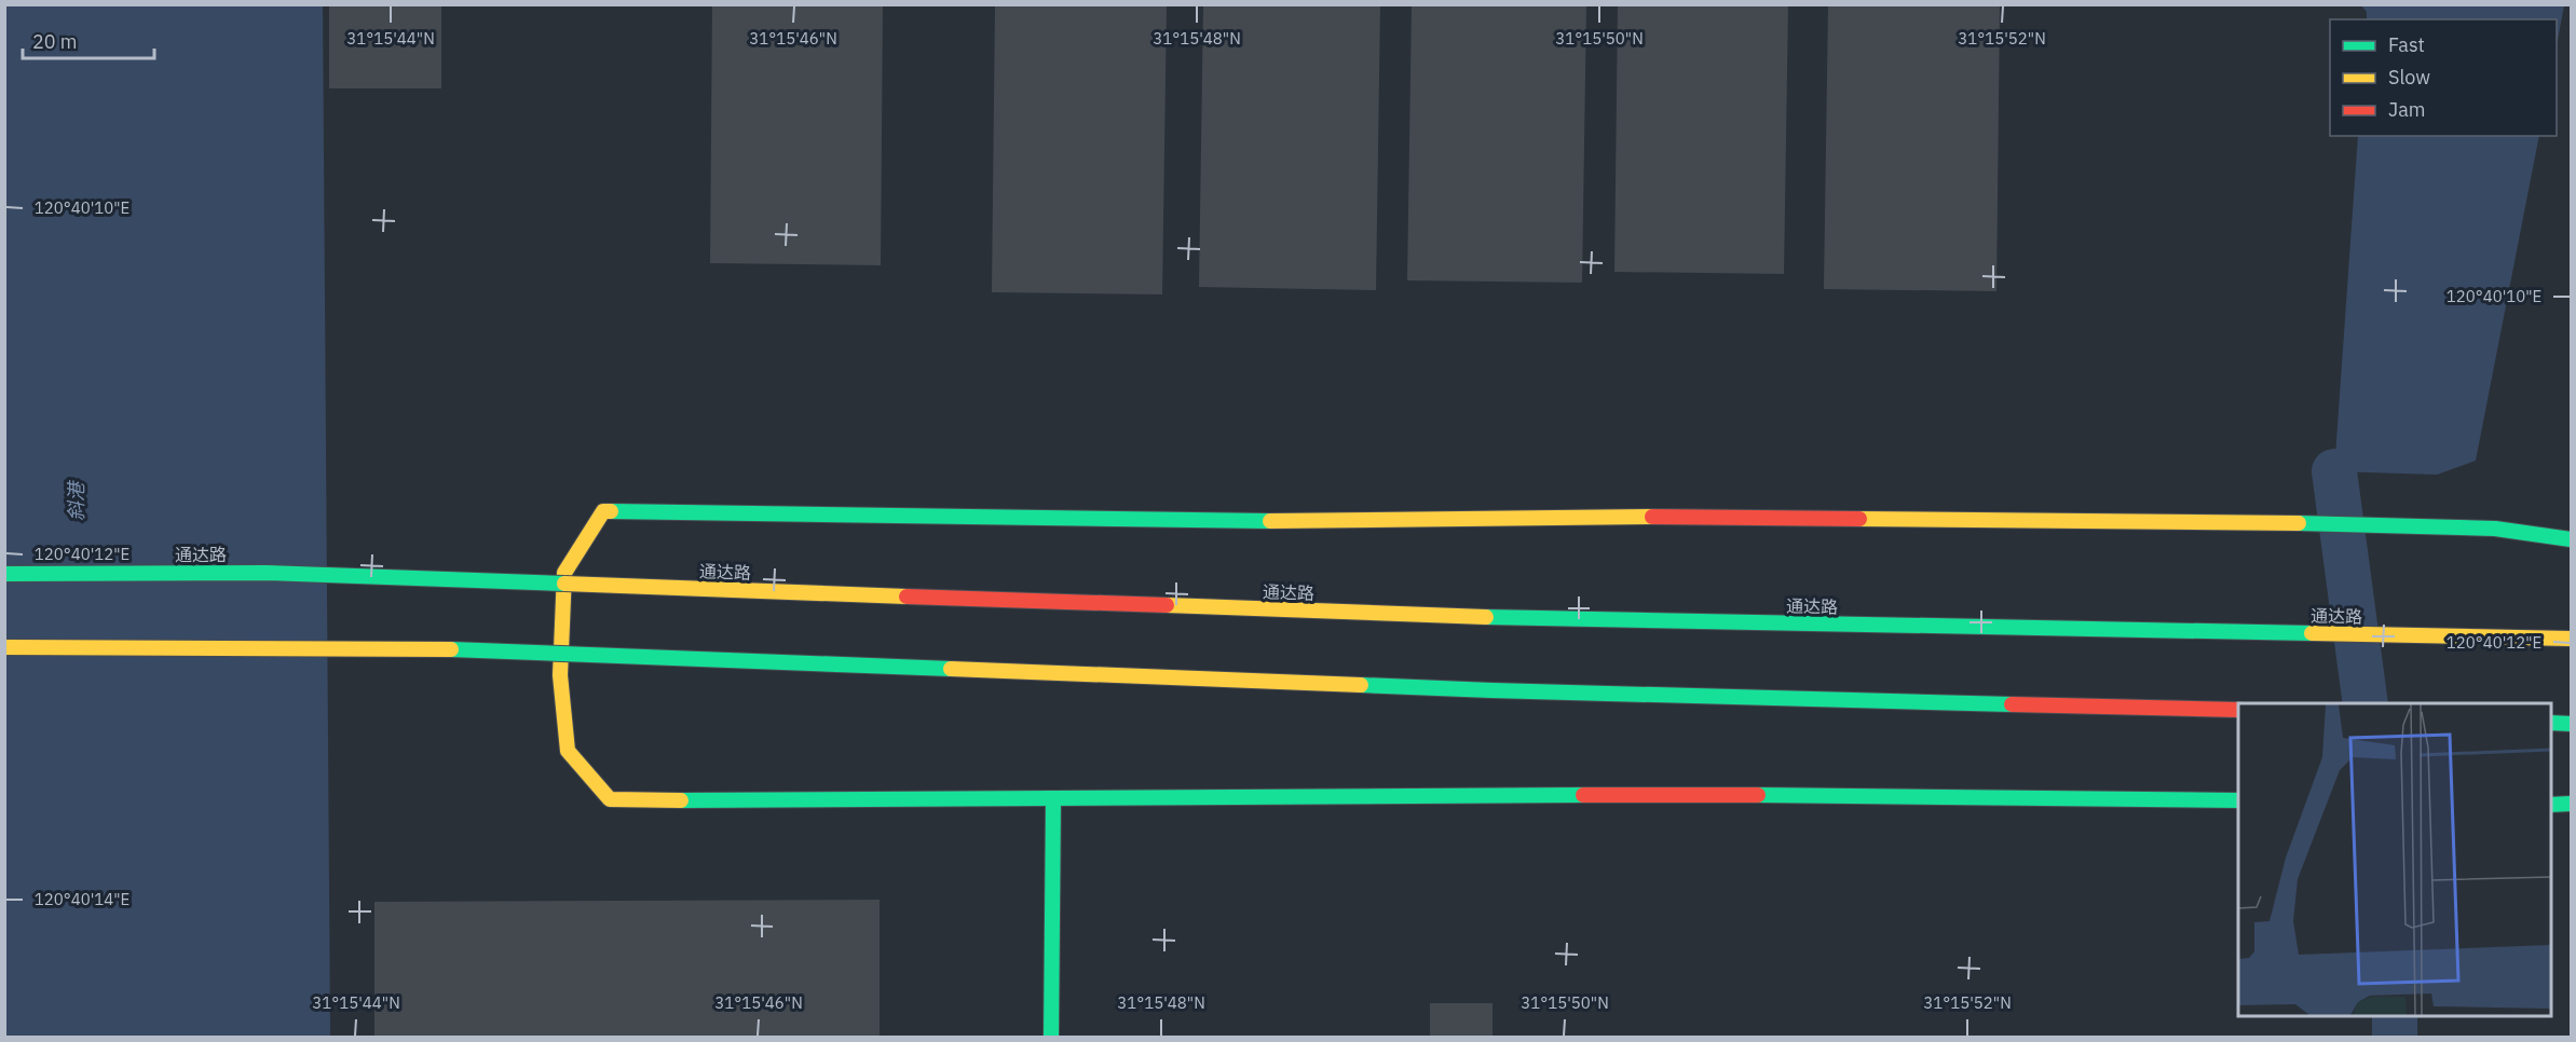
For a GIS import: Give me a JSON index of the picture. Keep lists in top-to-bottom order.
{
  "streets": {
    "main road": ["通达路"]
  },
  "water": ["斜港"],
  "legend": ["Fast", "Slow", "Jam"],
  "scale_bar": "20 m",
  "coordinates": [
    "31°15'44\"N",
    "31°15'46\"N",
    "31°15'48\"N",
    "31°15'50\"N",
    "31°15'52\"N",
    "120°40'10\"E",
    "120°40'12\"E",
    "120°40'14\"E"
  ]
}
